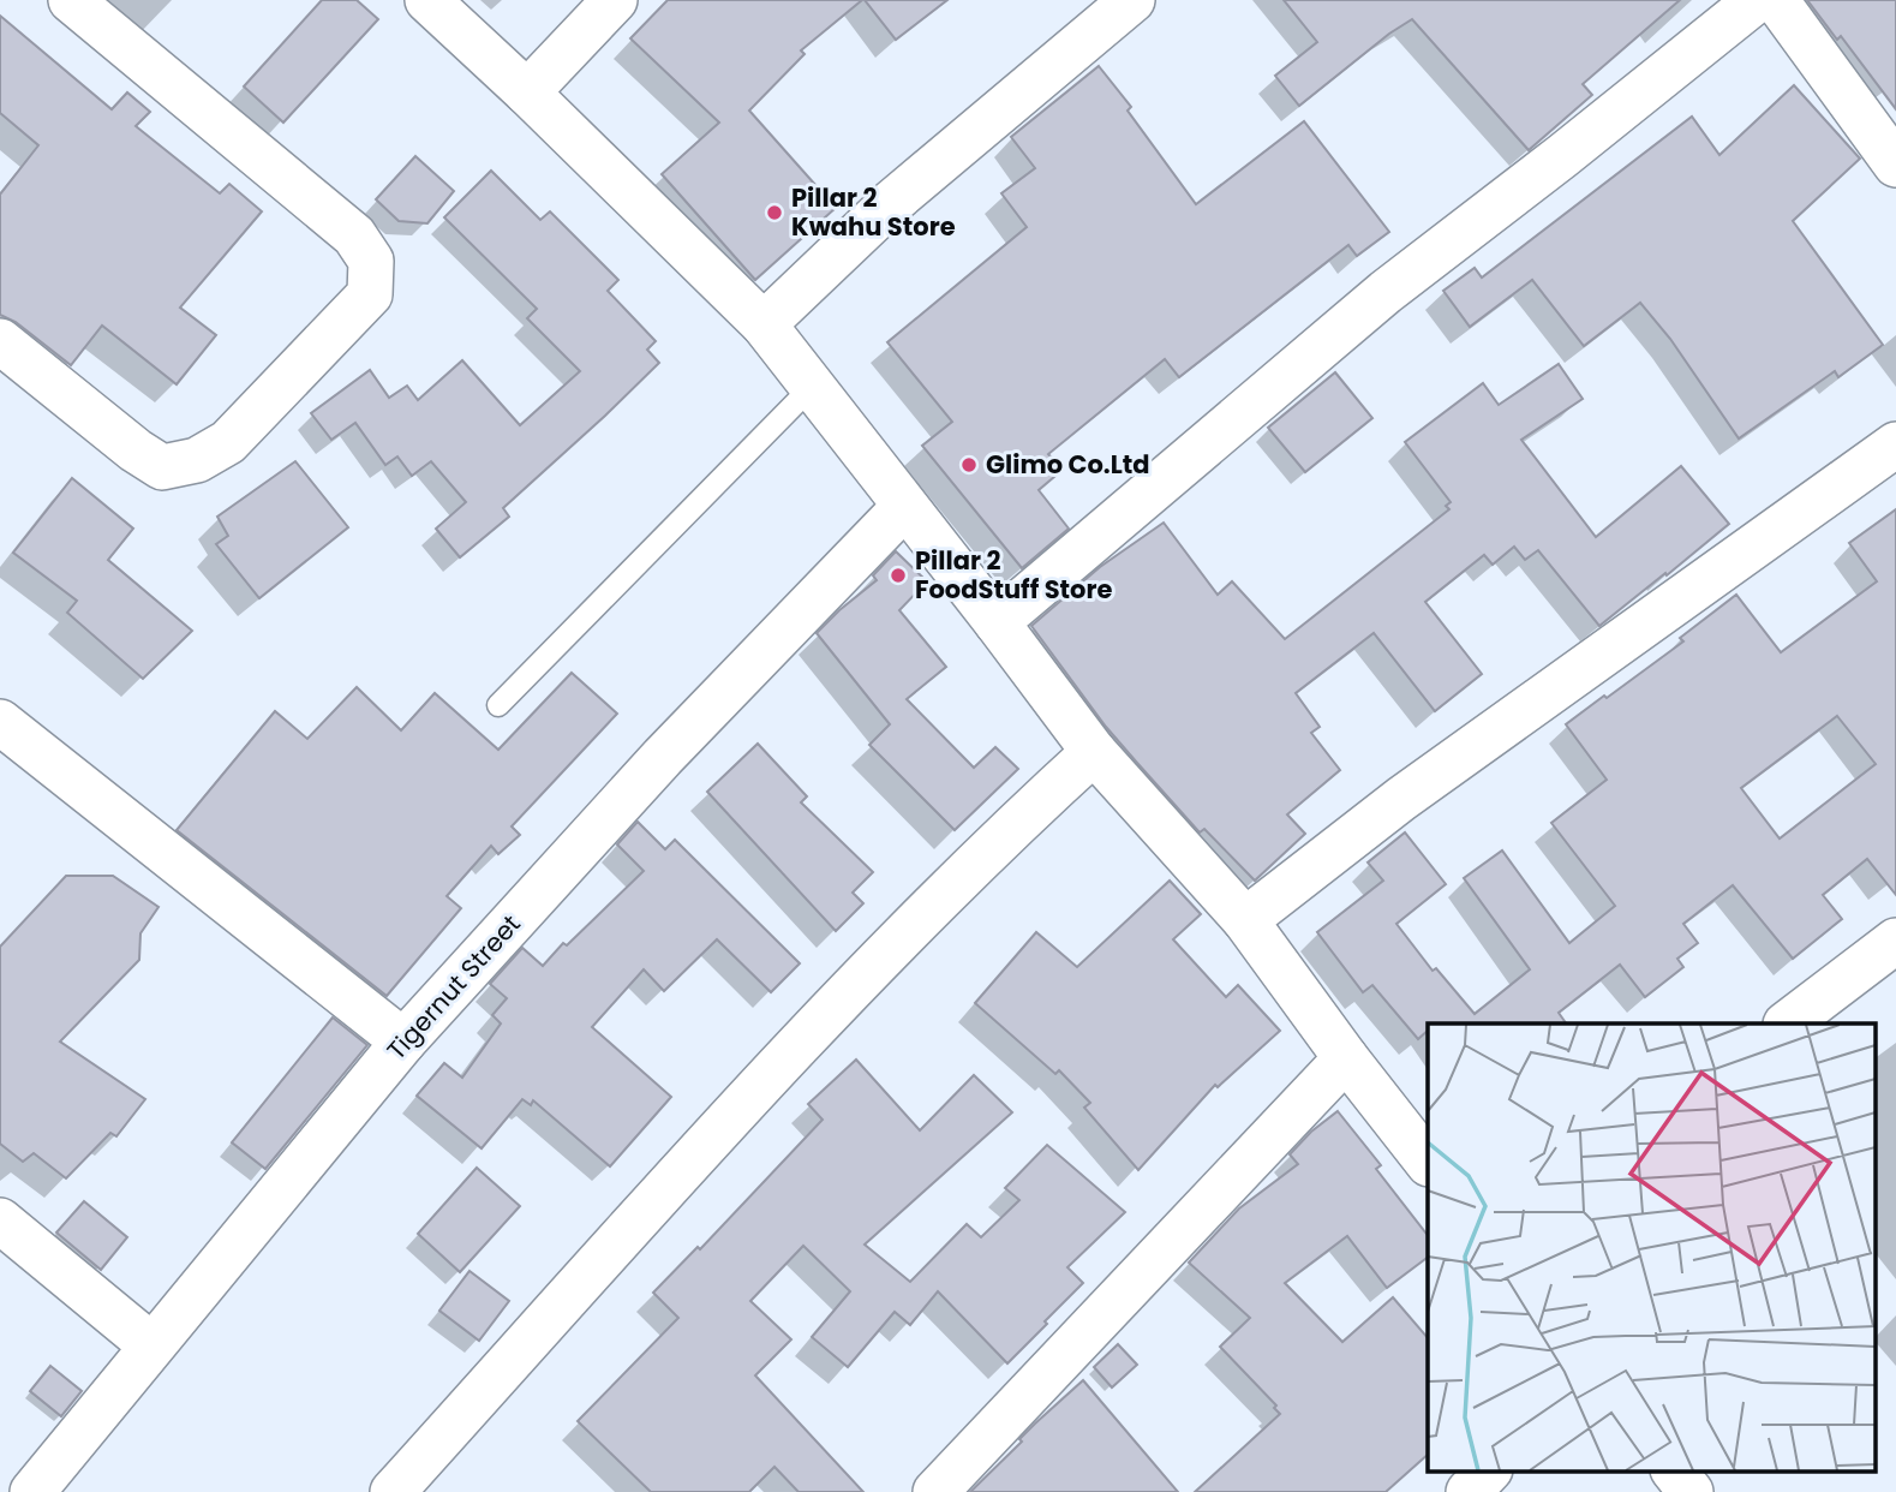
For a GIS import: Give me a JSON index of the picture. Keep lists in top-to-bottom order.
{
  "streets": {
    "street": ["Tigernut Street"]
  },
  "places": ["Pillar 2 Kwahu Store", "Glimo Co.Ltd", "Pillar 2 FoodStuff Store"]
}
